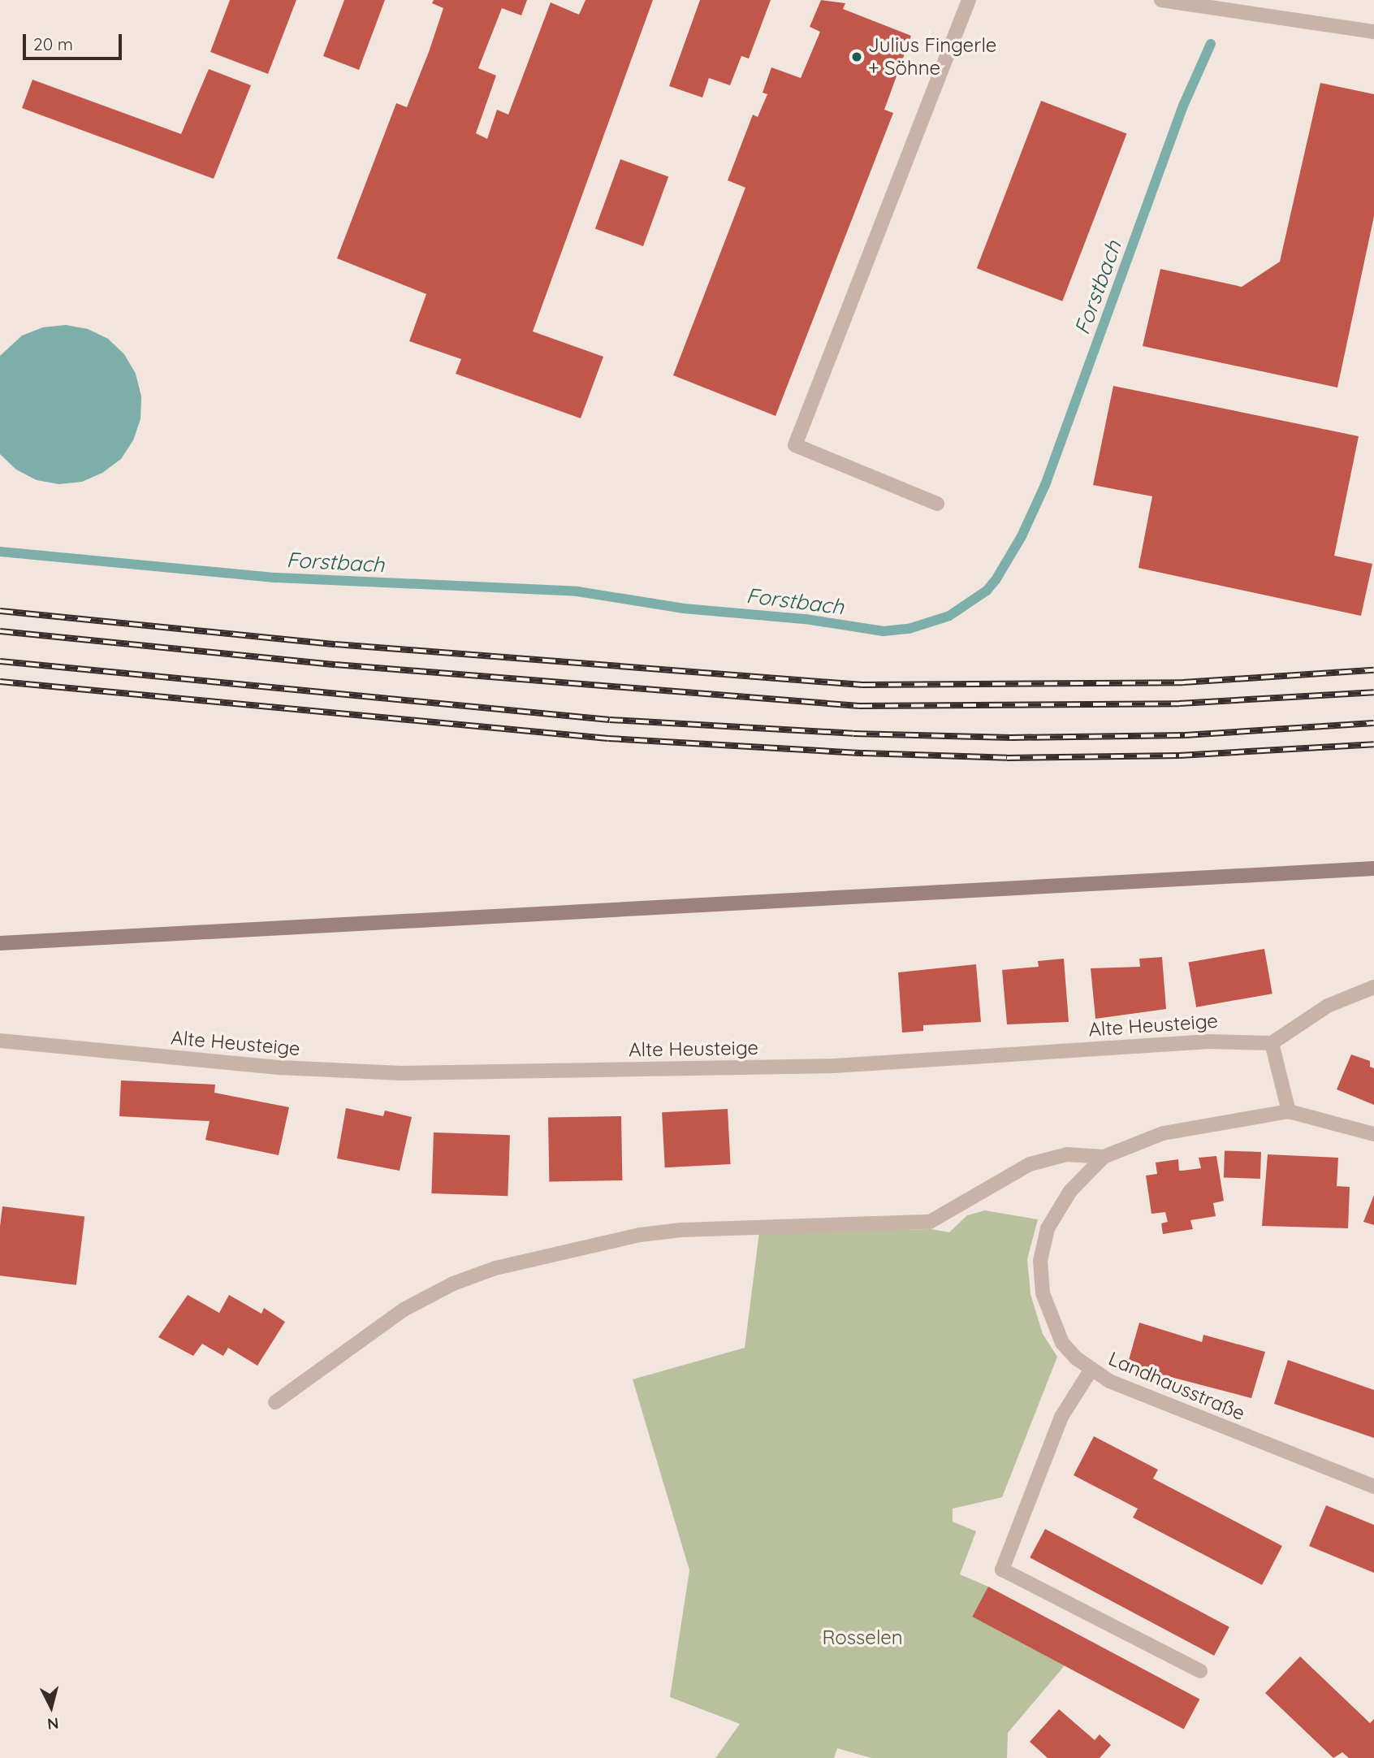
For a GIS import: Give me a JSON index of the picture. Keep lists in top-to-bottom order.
{
  "streets": {
    "street": ["Alte Heusteige", "Landhausstraße"]
  },
  "water": ["Forstbach"],
  "parks": ["Rosselen"],
  "places": ["Julius Fingerle + Söhne"],
  "scale_bar": "20 m",
  "north": "bottom"
}
